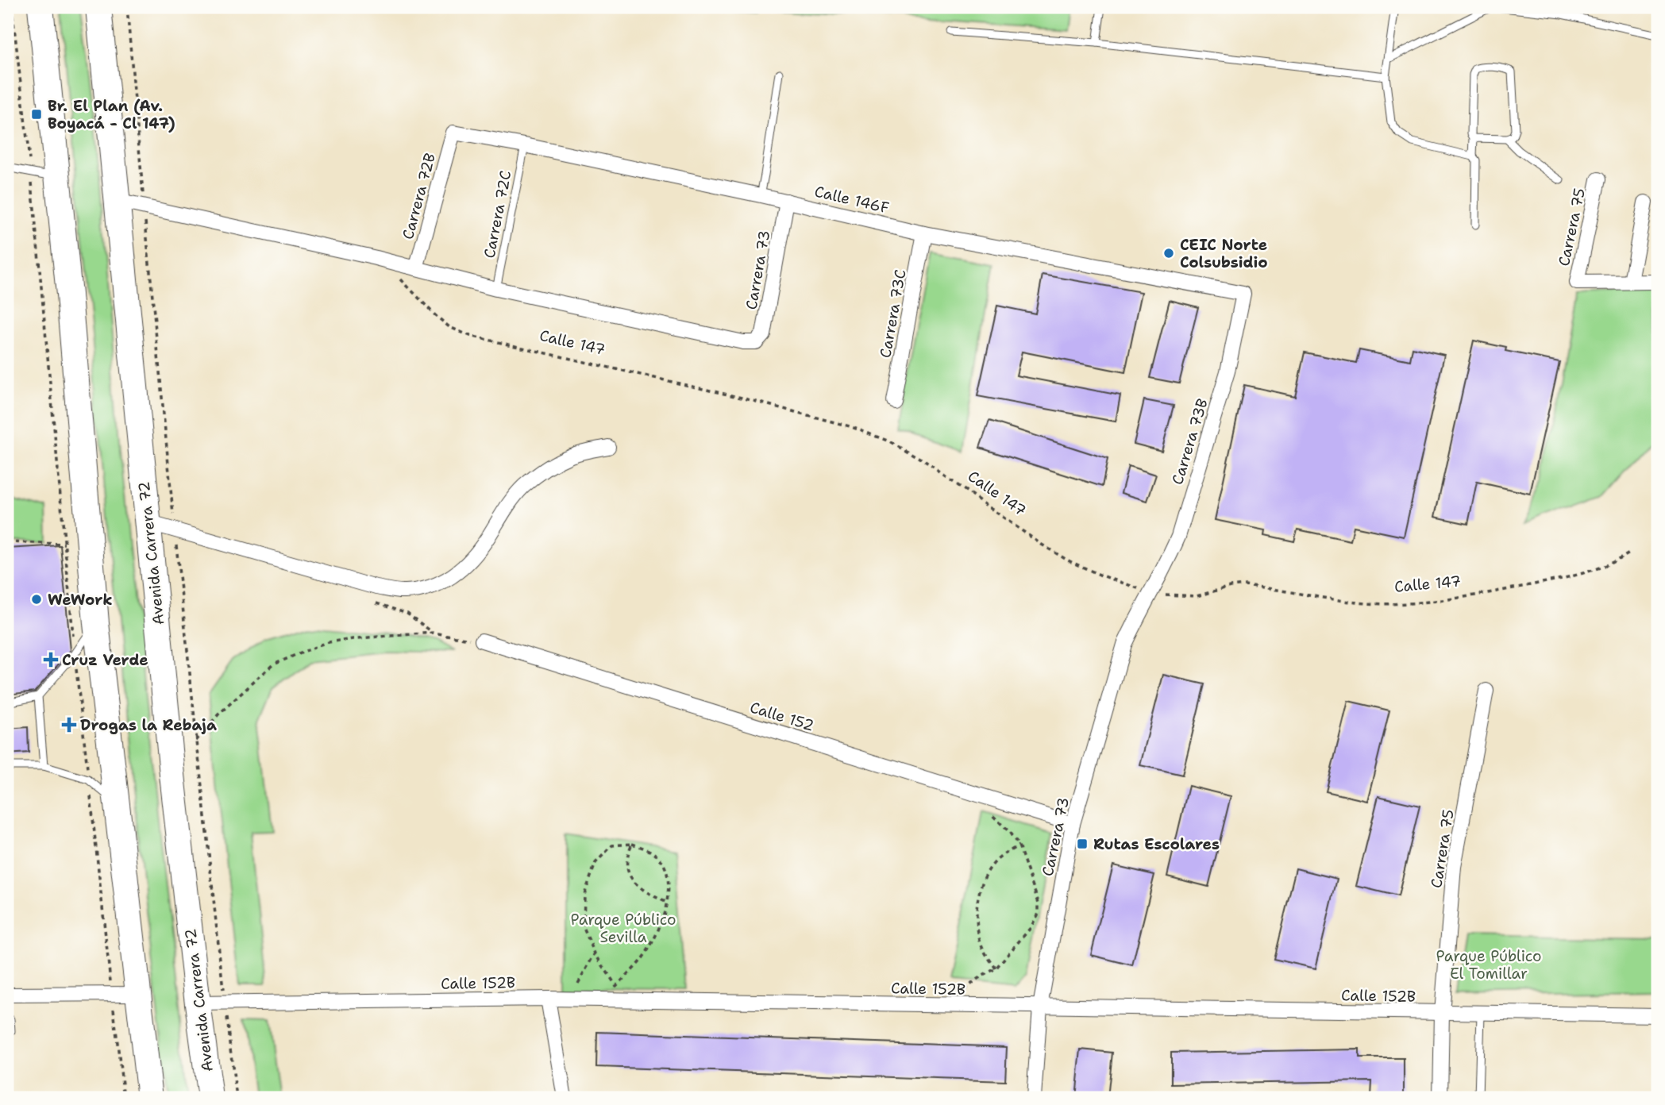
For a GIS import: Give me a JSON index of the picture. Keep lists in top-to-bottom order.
{
  "streets": {
    "highway": ["Avenida Carrera 72"],
    "street": [
      "Carrera 72B",
      "Calle 146F",
      "Carrera 75",
      "Carrera 73",
      "Carrera 73C",
      "Carrera 73B",
      "Calle 152",
      "Calle 152B"
    ],
    "lane": ["Carrera 72C"],
    "path": ["Calle 147"]
  },
  "crossings": [
    ["Carrera 72B", "Calle 146F"],
    ["Calle 146F", "Carrera 72C"],
    ["Calle 146F", "Carrera 73"],
    ["Calle 146F", "Carrera 73C"],
    ["Calle 146F", "Carrera 73B"],
    ["Carrera 72C", "Carrera 73"],
    ["Carrera 75", "Calle 152B"],
    ["Carrera 73", "Calle 147"],
    ["Carrera 73", "Carrera 73B"],
    ["Carrera 73", "Calle 152"],
    ["Carrera 73", "Calle 152B"],
    ["Calle 147", "Carrera 73B"],
    ["Avenida Carrera 72", "Calle 152B"]
  ],
  "parks": ["Parque Público Sevilla", "Parque Público El Tomillar"],
  "places": {
    "transit": ["Br. El Plan (Av. Boyacá - Cl 147)", "Rutas Escolares"],
    "other": ["CEIC Norte Colsubsidio", "WeWork"],
    "health": ["Cruz Verde", "Drogas la Rebaja"]
  }
}
